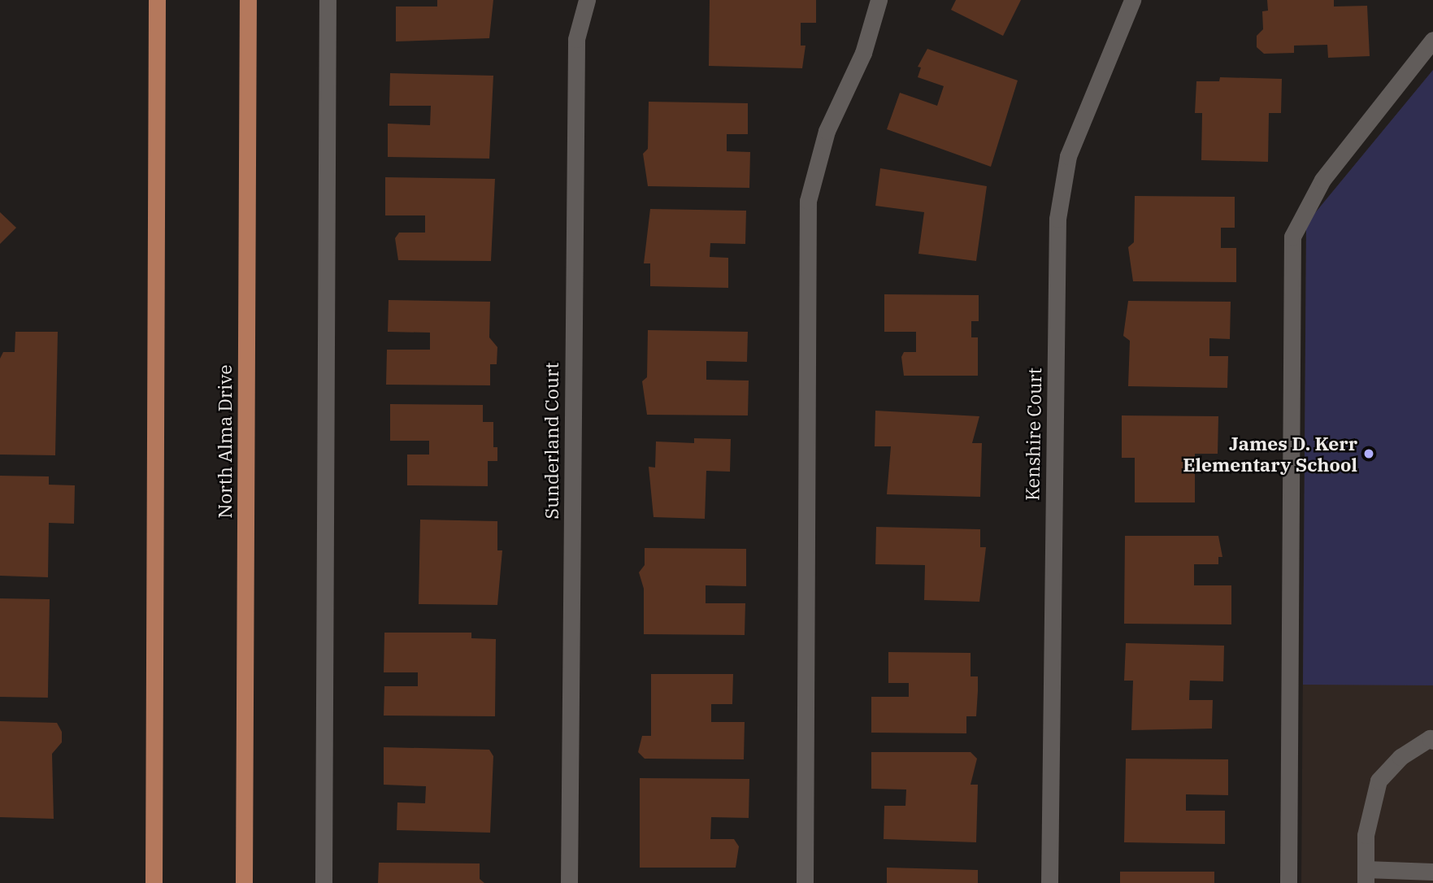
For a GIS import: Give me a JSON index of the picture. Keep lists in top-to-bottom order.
{
  "streets": {
    "main road": ["North Alma Drive"],
    "street": ["Kenshire Court", "Sunderland Court"]
  },
  "places": ["James D. Kerr Elementary School"]
}
